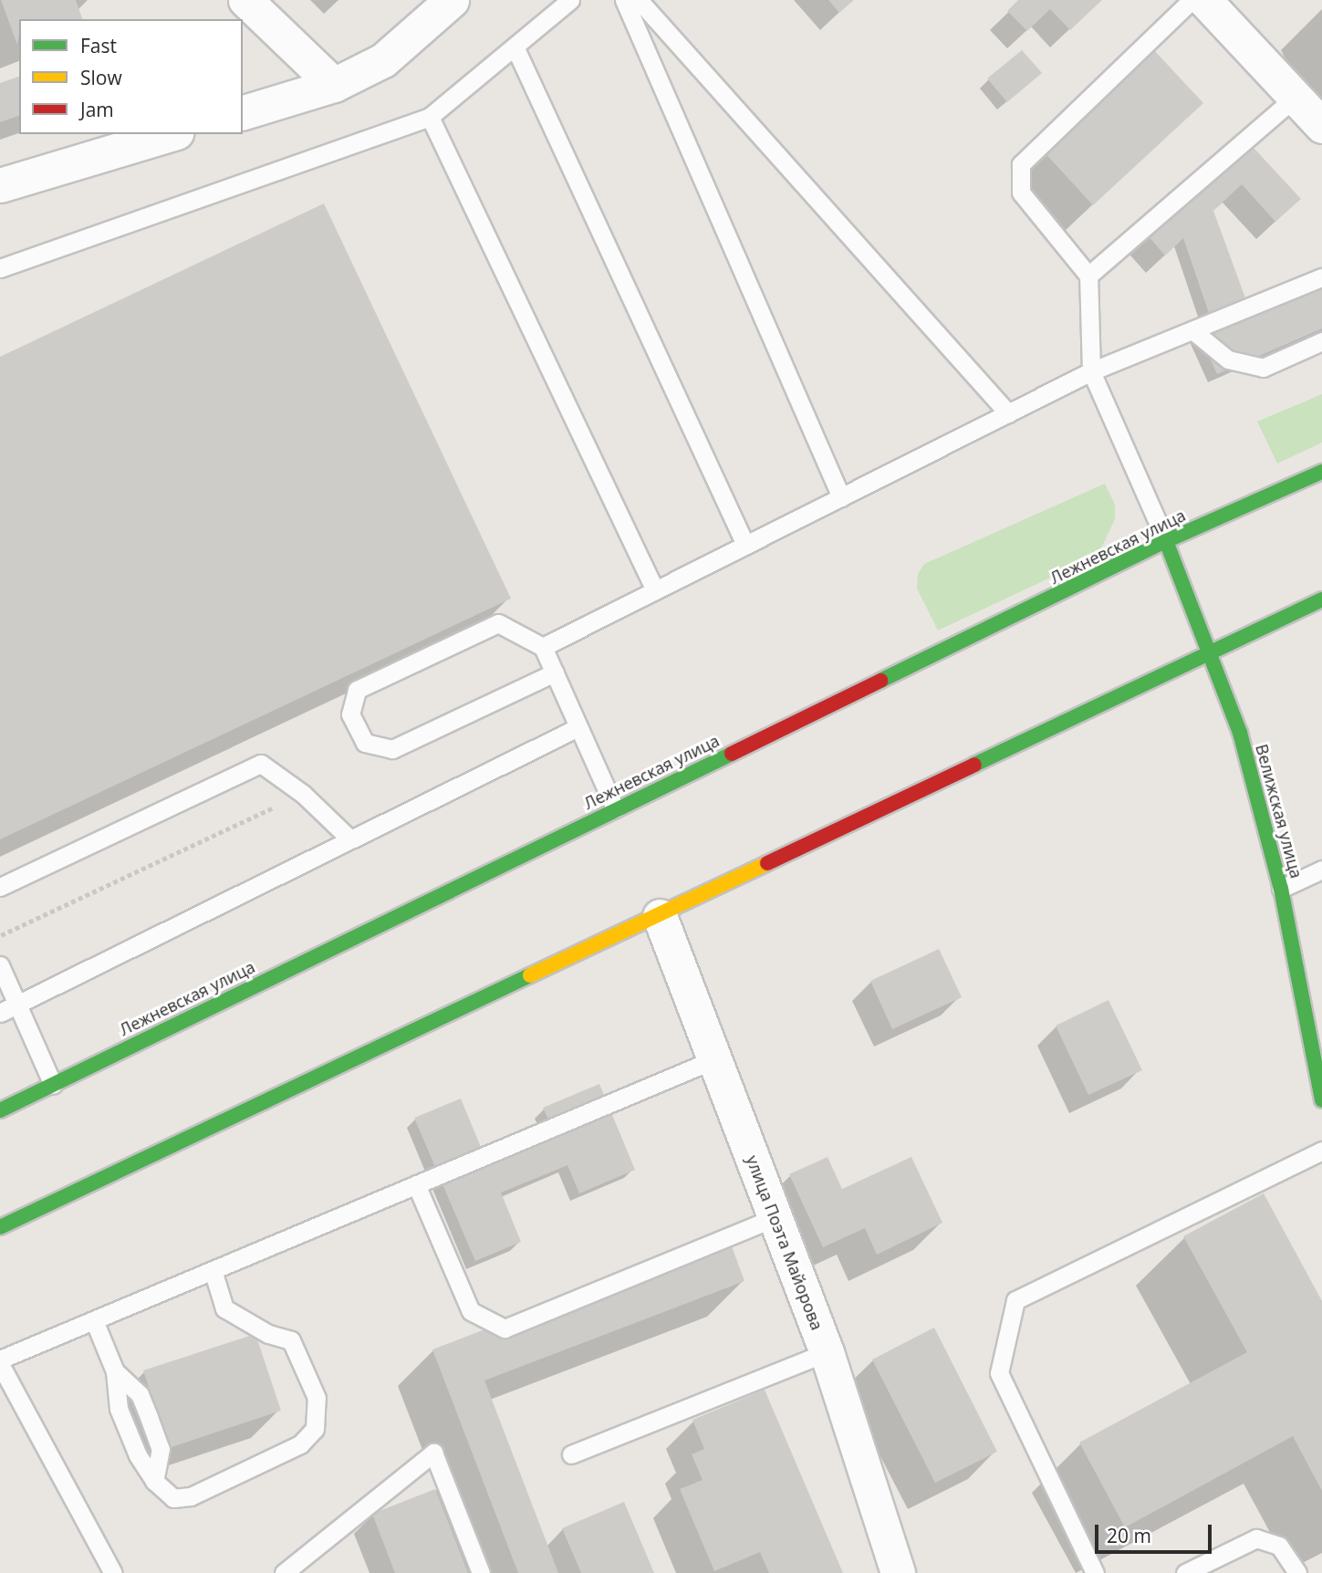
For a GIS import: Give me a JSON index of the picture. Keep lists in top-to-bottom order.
{
  "streets": {
    "main road": ["Лежневская улица", "Велижская улица"],
    "street": ["улица Поэта Майорова"]
  },
  "crossings": [
    ["Лежневская улица", "Велижская улица"]
  ],
  "legend": ["Fast", "Slow", "Jam"],
  "scale_bar": "20 m"
}
